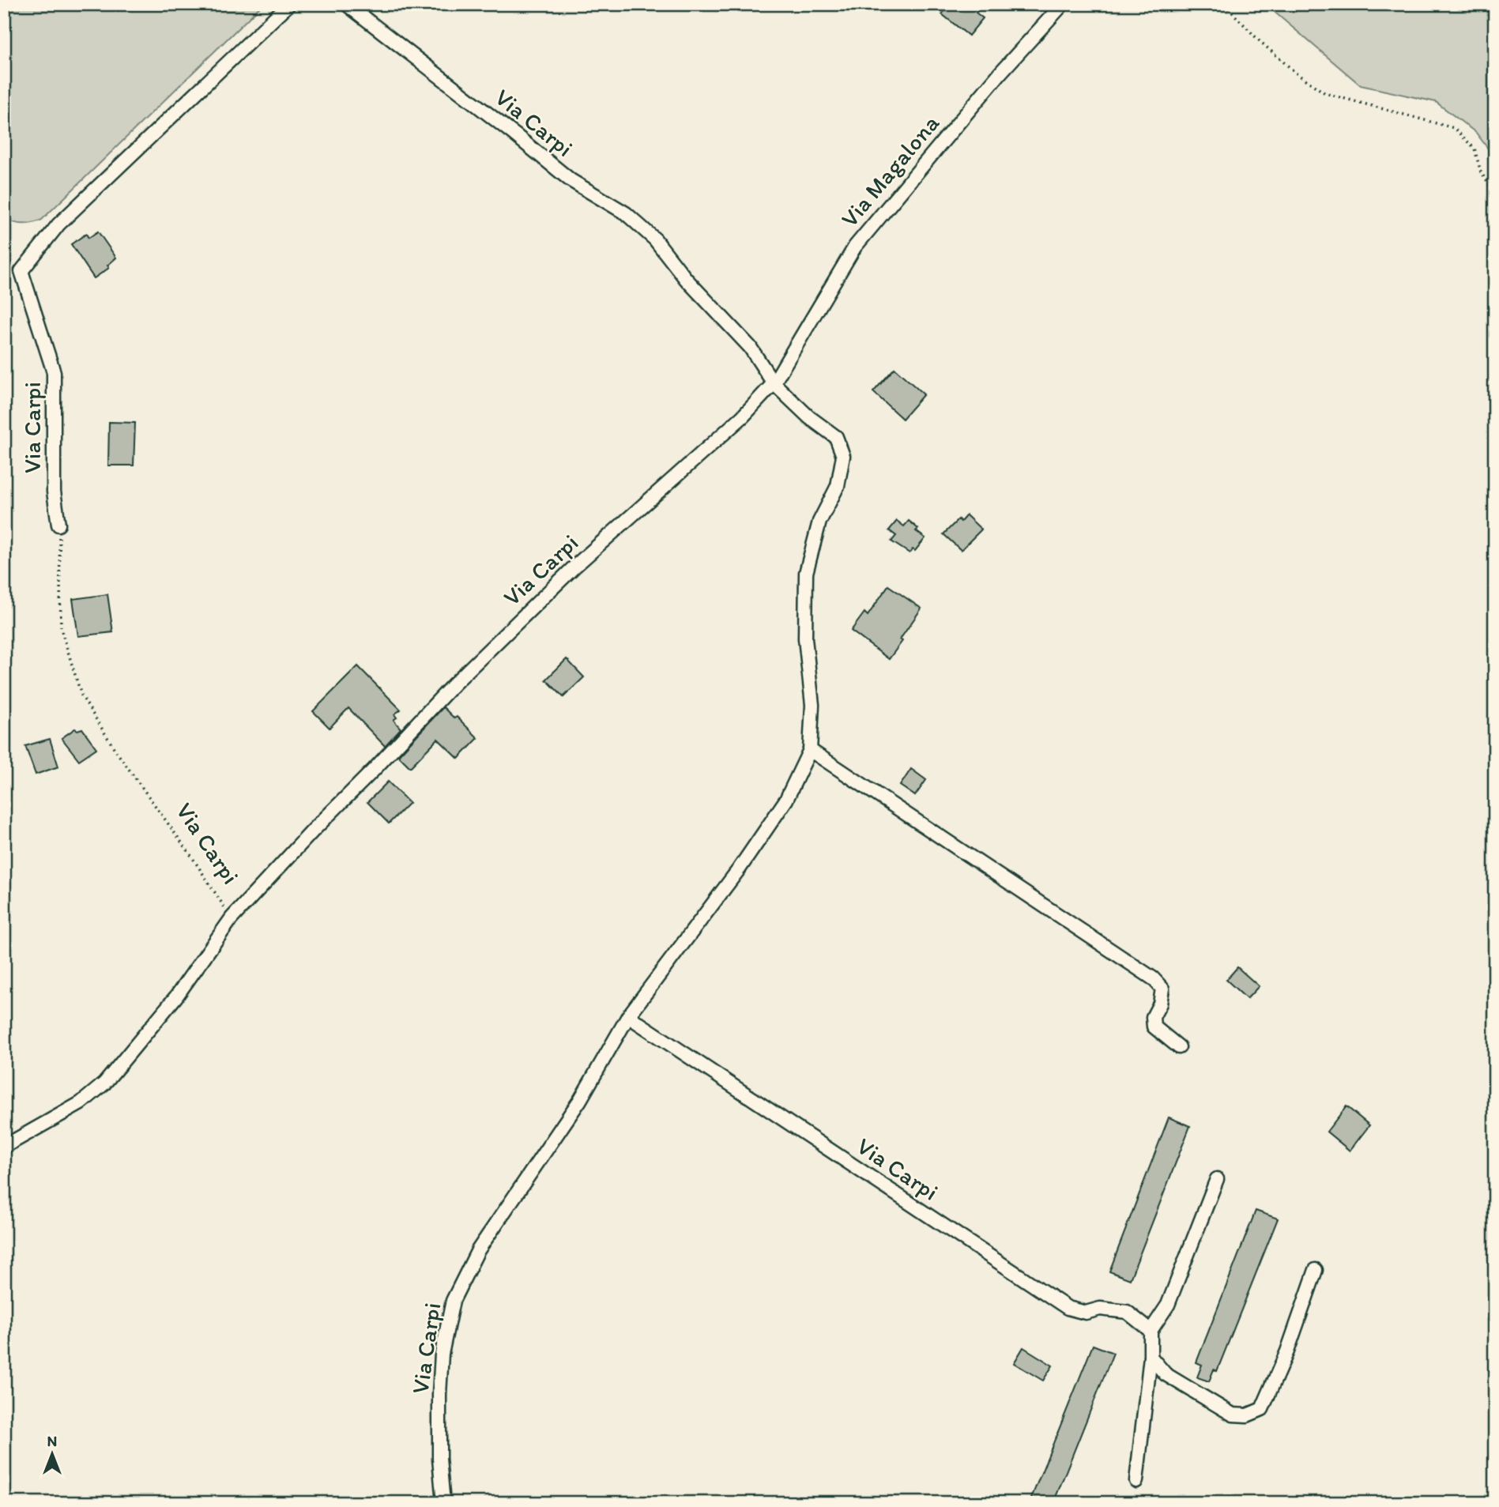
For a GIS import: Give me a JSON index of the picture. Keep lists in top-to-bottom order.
{
  "streets": {
    "street": ["Via Carpi", "Via Magalona"]
  },
  "crossings": [
    ["Via Carpi", "Via Magalona"]
  ],
  "north": "top"
}
